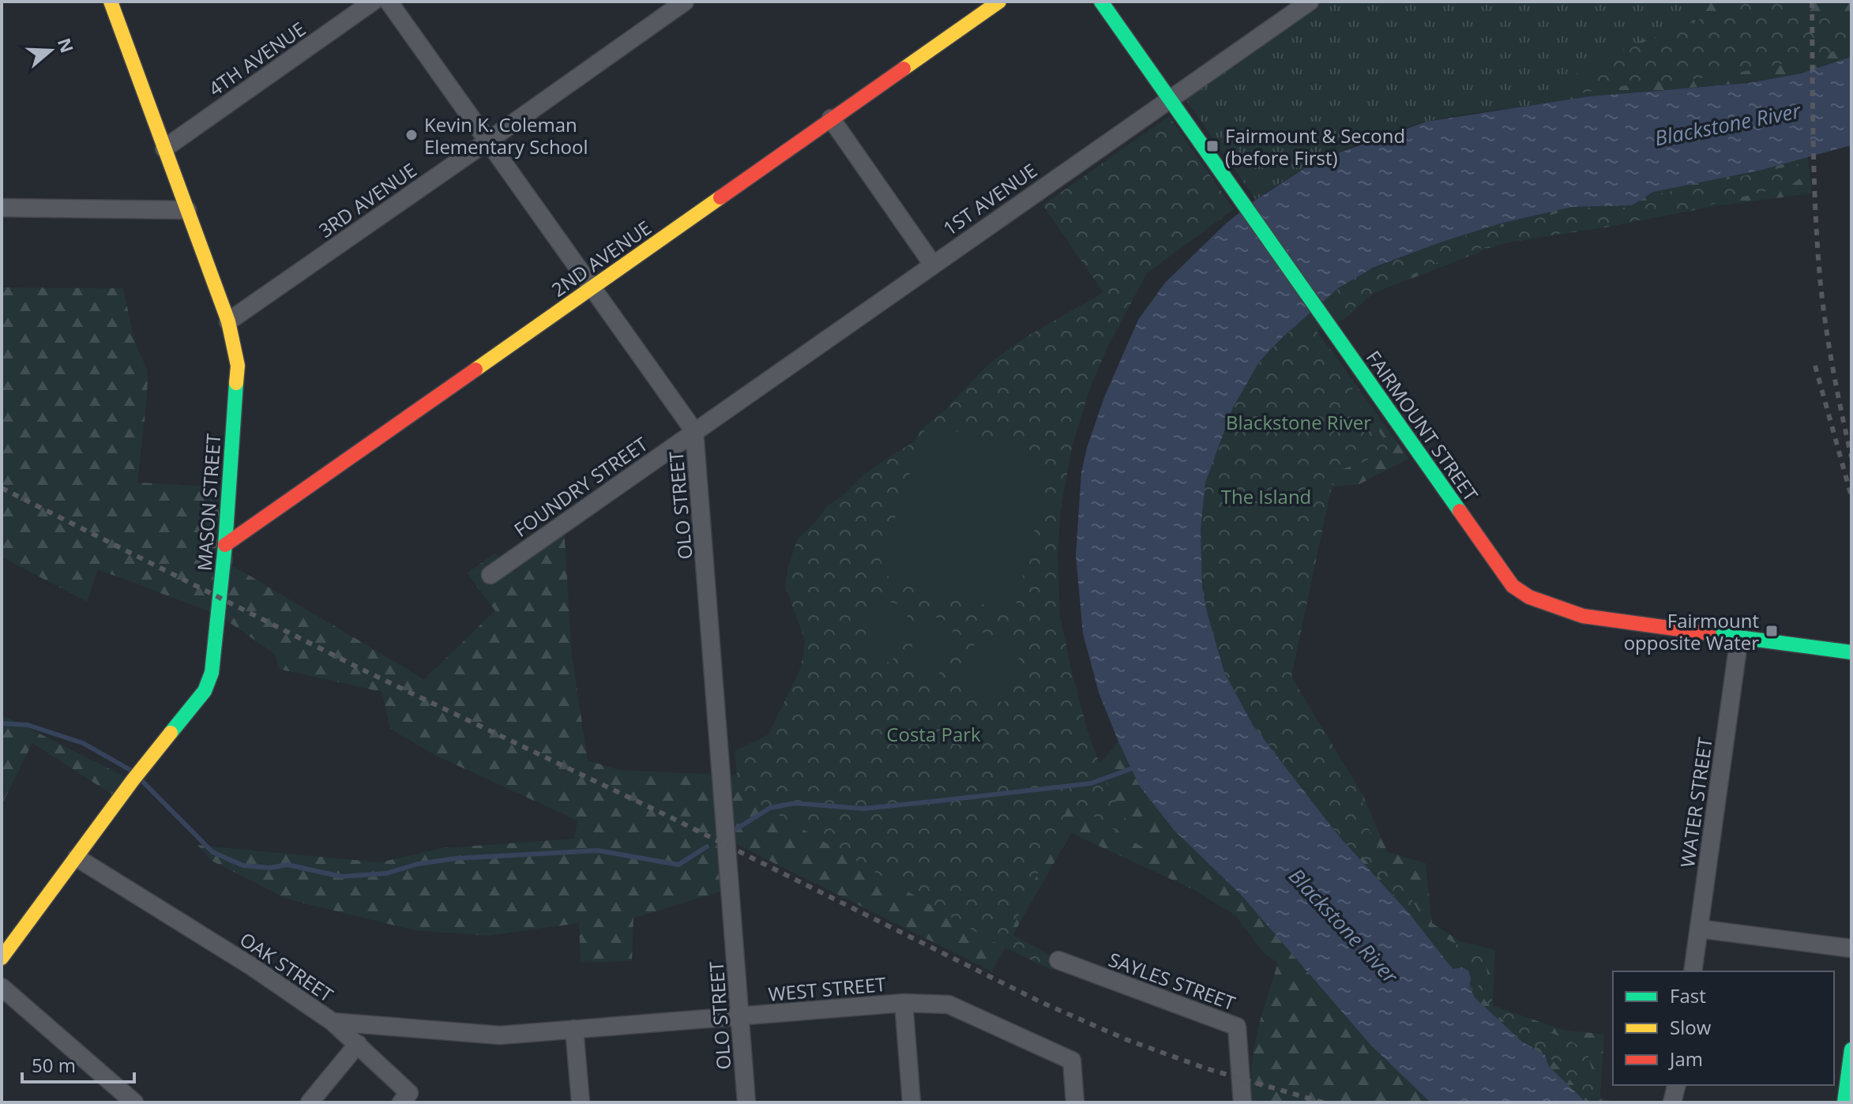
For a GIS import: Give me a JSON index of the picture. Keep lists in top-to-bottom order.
{
  "streets": {
    "street": [
      "4TH AVENUE",
      "1ST AVENUE",
      "3RD AVENUE",
      "2ND AVENUE",
      "FAIRMOUNT STREET",
      "FOUNDRY STREET",
      "MASON STREET",
      "OLO STREET",
      "WATER STREET",
      "OAK STREET",
      "SAYLES STREET",
      "WEST STREET"
    ]
  },
  "crossings": [
    ["4TH AVENUE", "MASON STREET"],
    ["1ST AVENUE", "FAIRMOUNT STREET"],
    ["1ST AVENUE", "FOUNDRY STREET"],
    ["1ST AVENUE", "OLO STREET"],
    ["3RD AVENUE", "MASON STREET"],
    ["3RD AVENUE", "OLO STREET"],
    ["2ND AVENUE", "MASON STREET"],
    ["2ND AVENUE", "OLO STREET"],
    ["FAIRMOUNT STREET", "WATER STREET"],
    ["FOUNDRY STREET", "OLO STREET"],
    ["MASON STREET", "OAK STREET"],
    ["OLO STREET", "WEST STREET"],
    ["OAK STREET", "WEST STREET"]
  ],
  "water": ["Blackstone River"],
  "parks": ["Blackstone River", "The Island", "Costa Park"],
  "places": {
    "other": ["Kevin K. Coleman Elementary School"],
    "transit": ["Fairmount & Second (before First)", "Fairmount opposite Water"]
  },
  "legend": ["Fast", "Slow", "Jam"],
  "scale_bar": "50 m",
  "north": "right"
}
